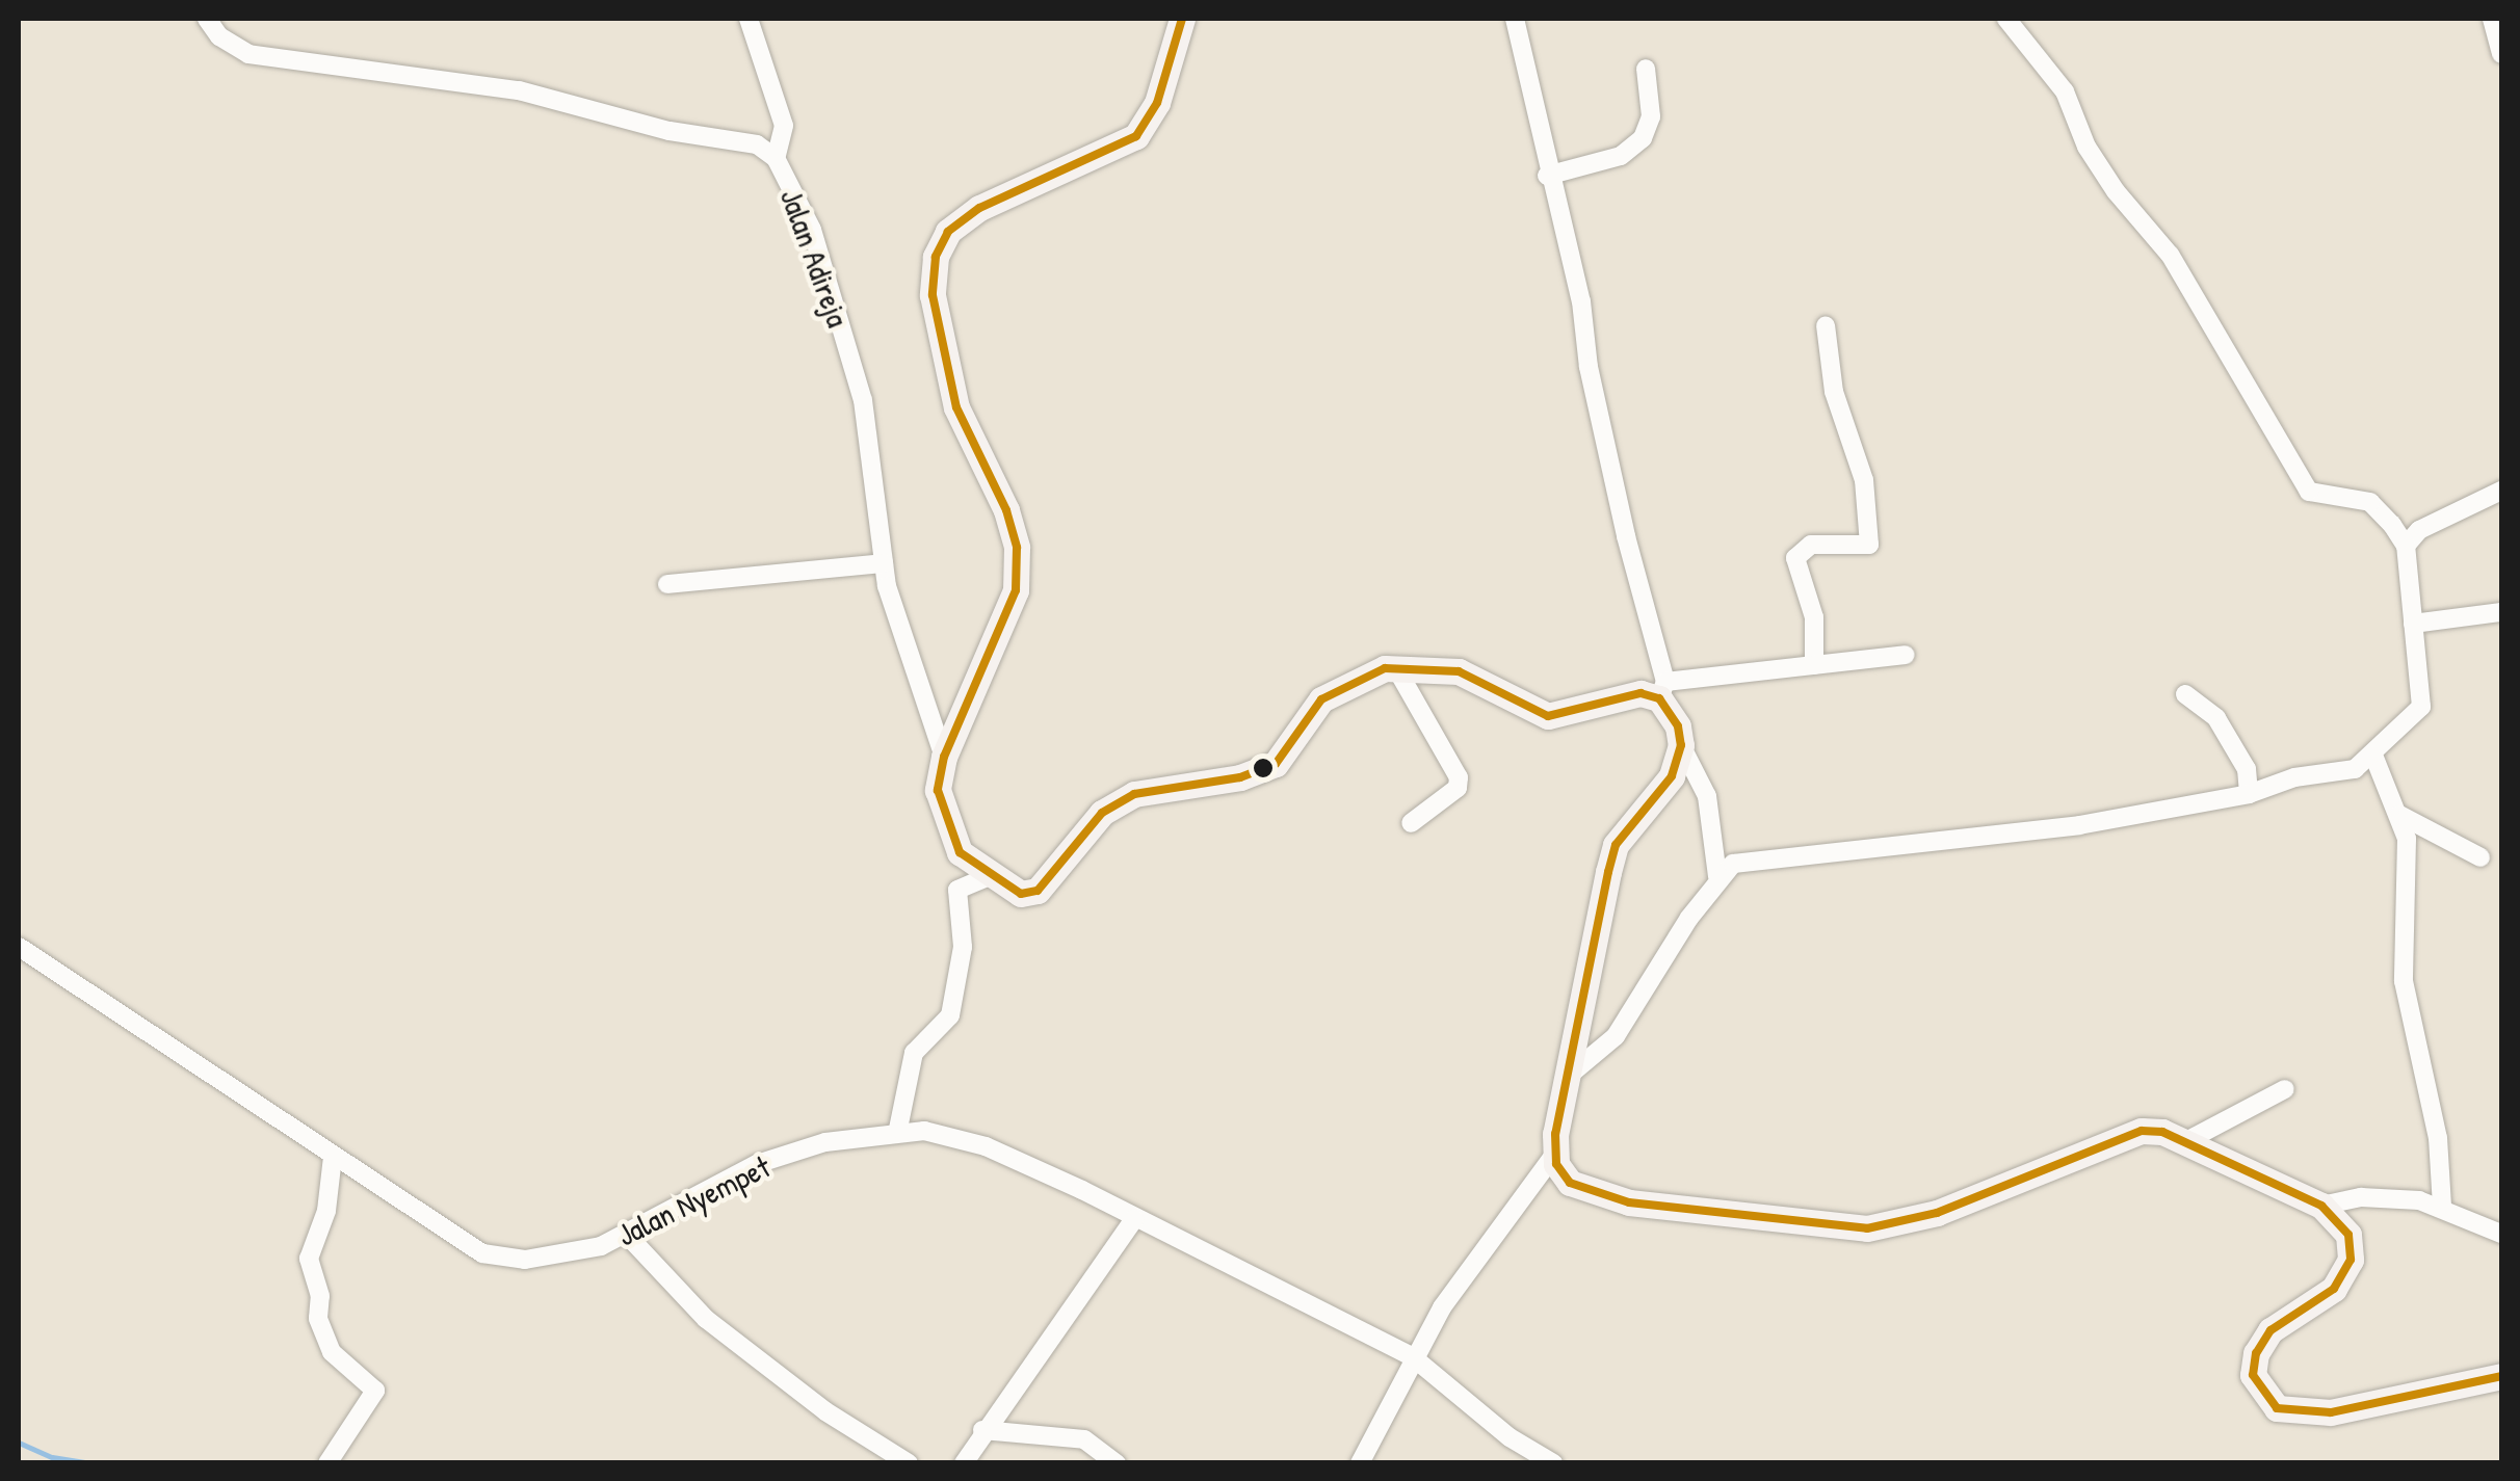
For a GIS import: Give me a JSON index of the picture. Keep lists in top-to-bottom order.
{
  "streets": {
    "street": ["Jalan Adireja", "Jalan Nyempet"]
  }
}
